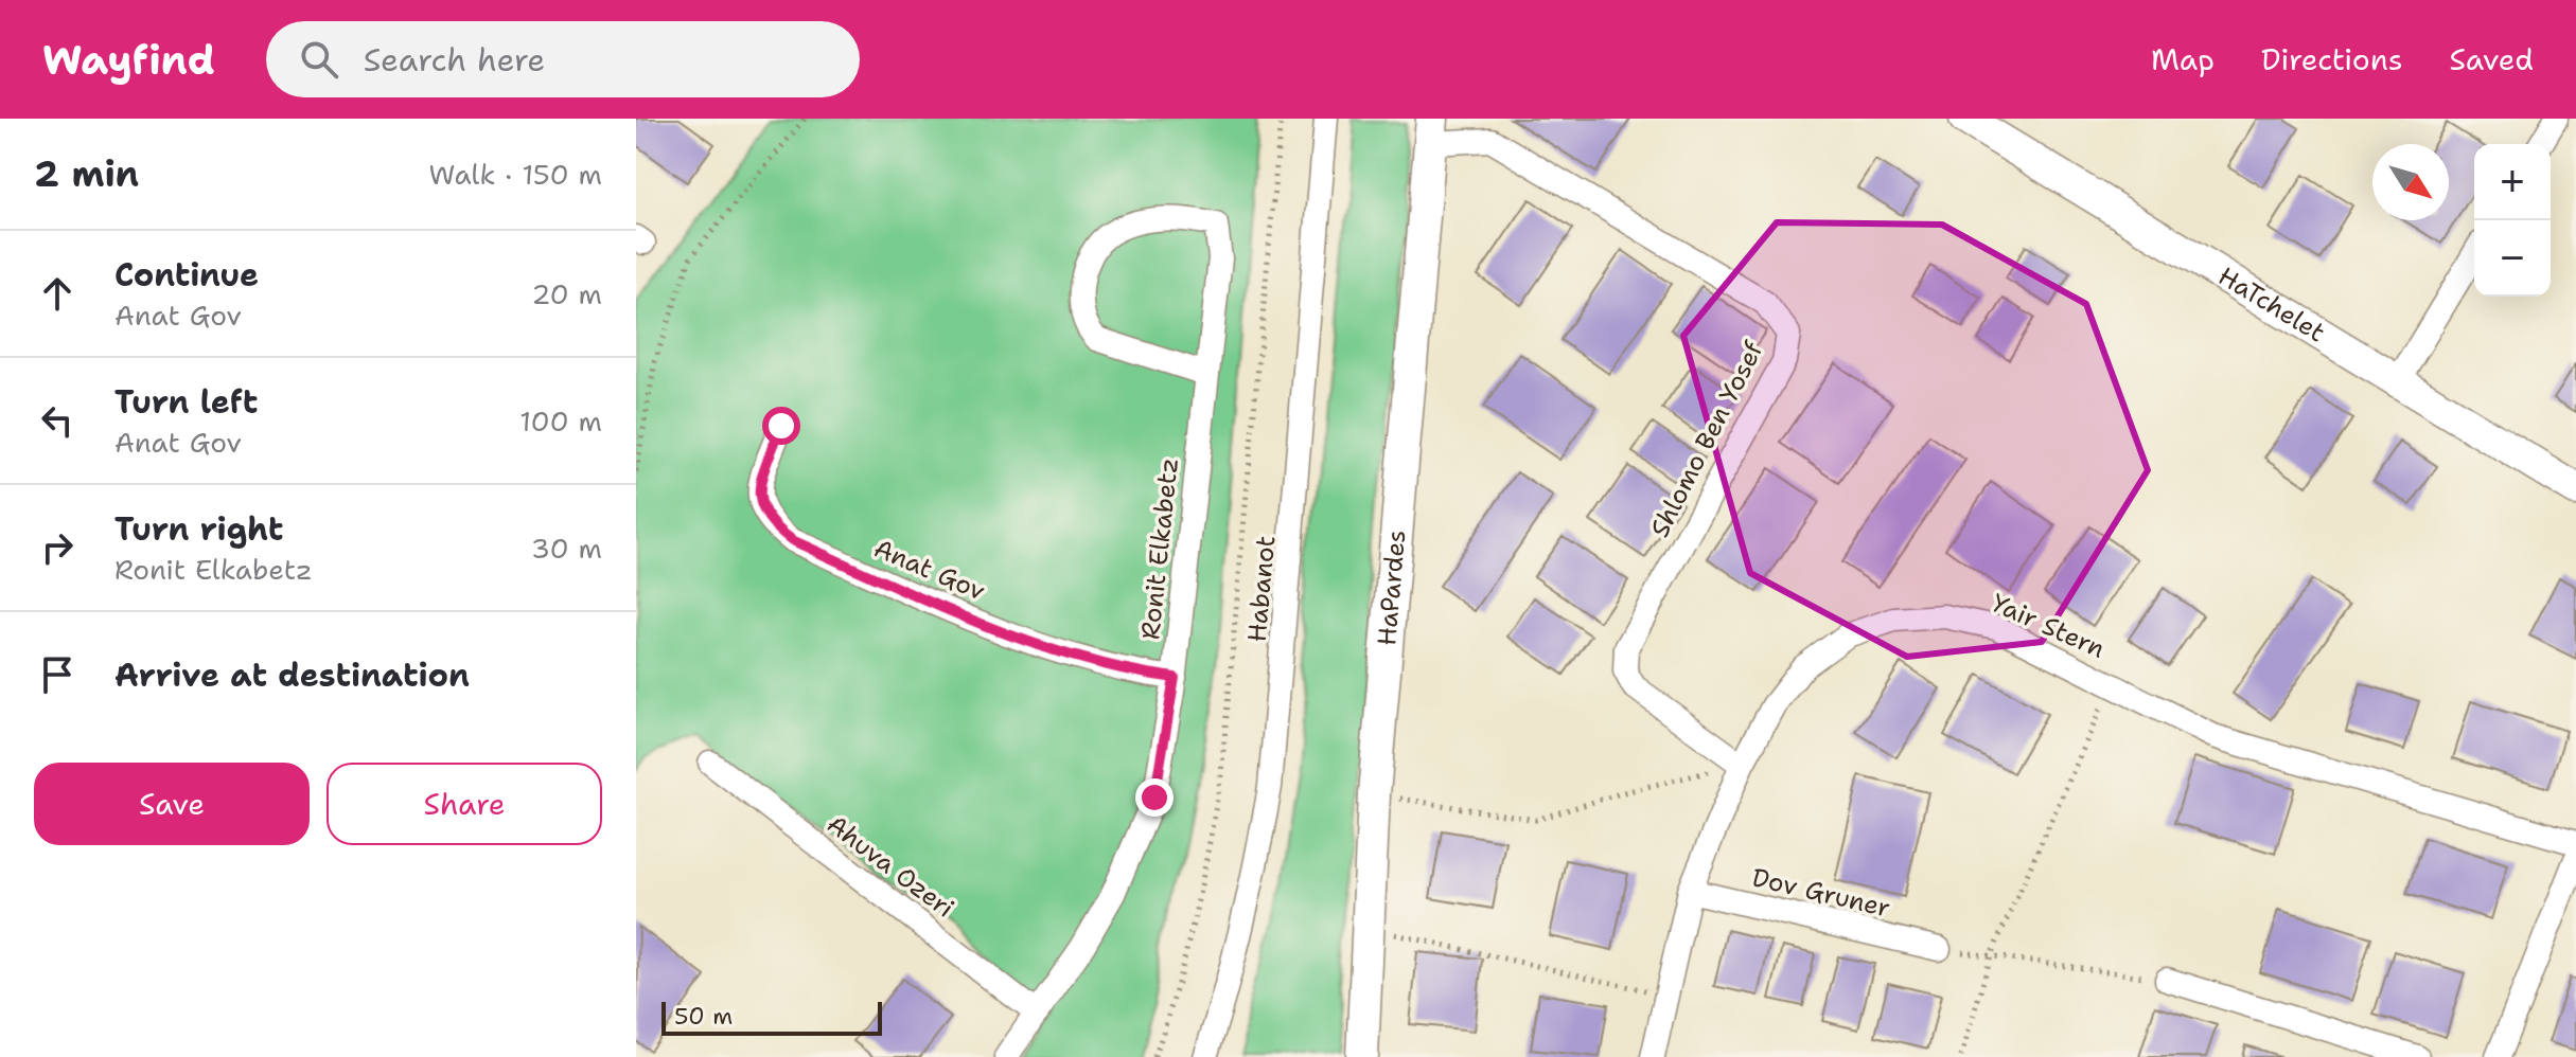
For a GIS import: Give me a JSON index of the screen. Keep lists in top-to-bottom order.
{
  "streets": {
    "street": [
      "HaTchelet",
      "Shlomo Ben Yosef",
      "Ronit Elkabetz",
      "Anat Gov",
      "HaPardes",
      "Habanot",
      "Yair Stern",
      "Ahuva Ozeri",
      "Dov Gruner"
    ]
  },
  "crossings": [
    ["Shlomo Ben Yosef", "HaPardes"],
    ["Shlomo Ben Yosef", "Yair Stern"],
    ["Ronit Elkabetz", "Anat Gov"],
    ["Ronit Elkabetz", "Ahuva Ozeri"],
    ["Yair Stern", "Dov Gruner"]
  ],
  "scale_bar": "50 m",
  "north": "bottom right",
  "page": {
    "header": "Wayfind",
    "search": "Search here",
    "nav": ["Map", "Directions", "Saved"],
    "heading": ["2 min", "Walk · 150 m"],
    "map_buttons": ["+", "−"],
    "list": [
      ["Continue", "Anat Gov", "20 m"],
      ["Turn left", "Anat Gov", "100 m"],
      ["Turn right", "Ronit Elkabetz", "30 m"],
      "Arrive at destination"
    ],
    "buttons": ["Save", "Share"],
    "scale": "50 m"
  }
}
